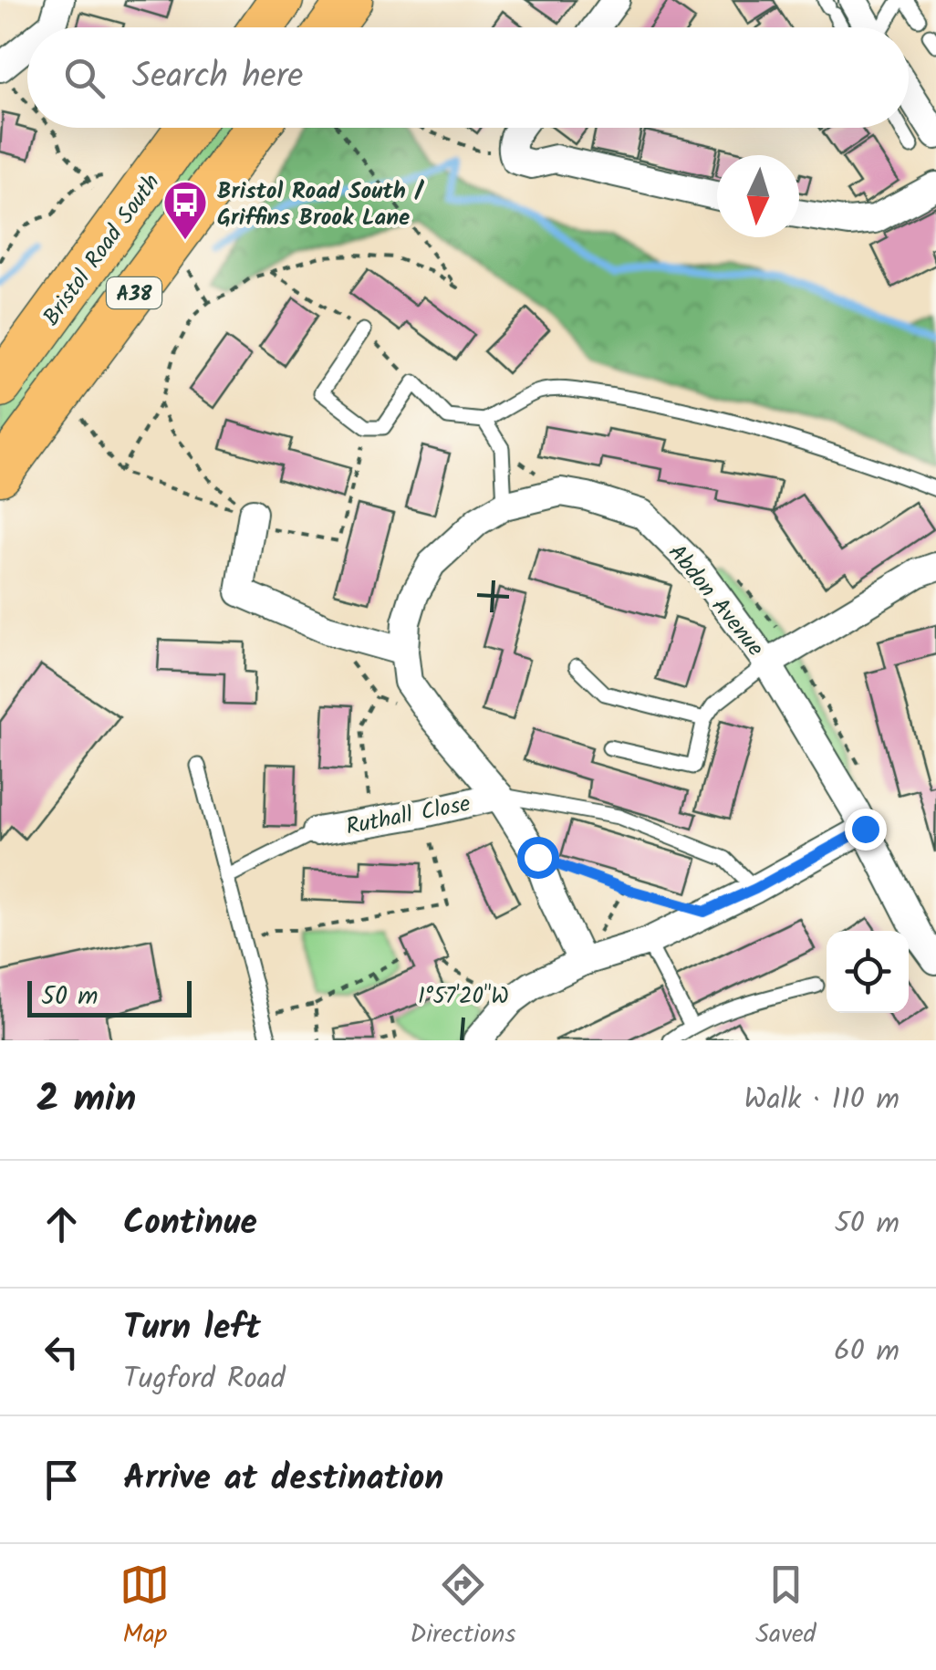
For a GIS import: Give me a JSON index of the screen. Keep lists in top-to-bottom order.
{
  "streets": {
    "highway": ["Bristol Road South", "A38"],
    "street": ["Abdon Avenue", "Ruthall Close"]
  },
  "crossings": [
    ["Abdon Avenue", "Ruthall Close"]
  ],
  "places": {
    "bus stop": ["Bristol Road South / Griffins Brook Lane"]
  },
  "scale_bar": "50 m",
  "north": "bottom",
  "page": {
    "search": "Search here",
    "scale": "50 m",
    "heading": ["2 min", "Walk · 110 m"],
    "list": [
      ["Continue", "50 m"],
      ["Turn left", "Tugford Road", "60 m"],
      "Arrive at destination"
    ],
    "nav": ["Map", "Directions", "Saved"]
  },
  "coordinates": ["1°57'20\"W"]
}
